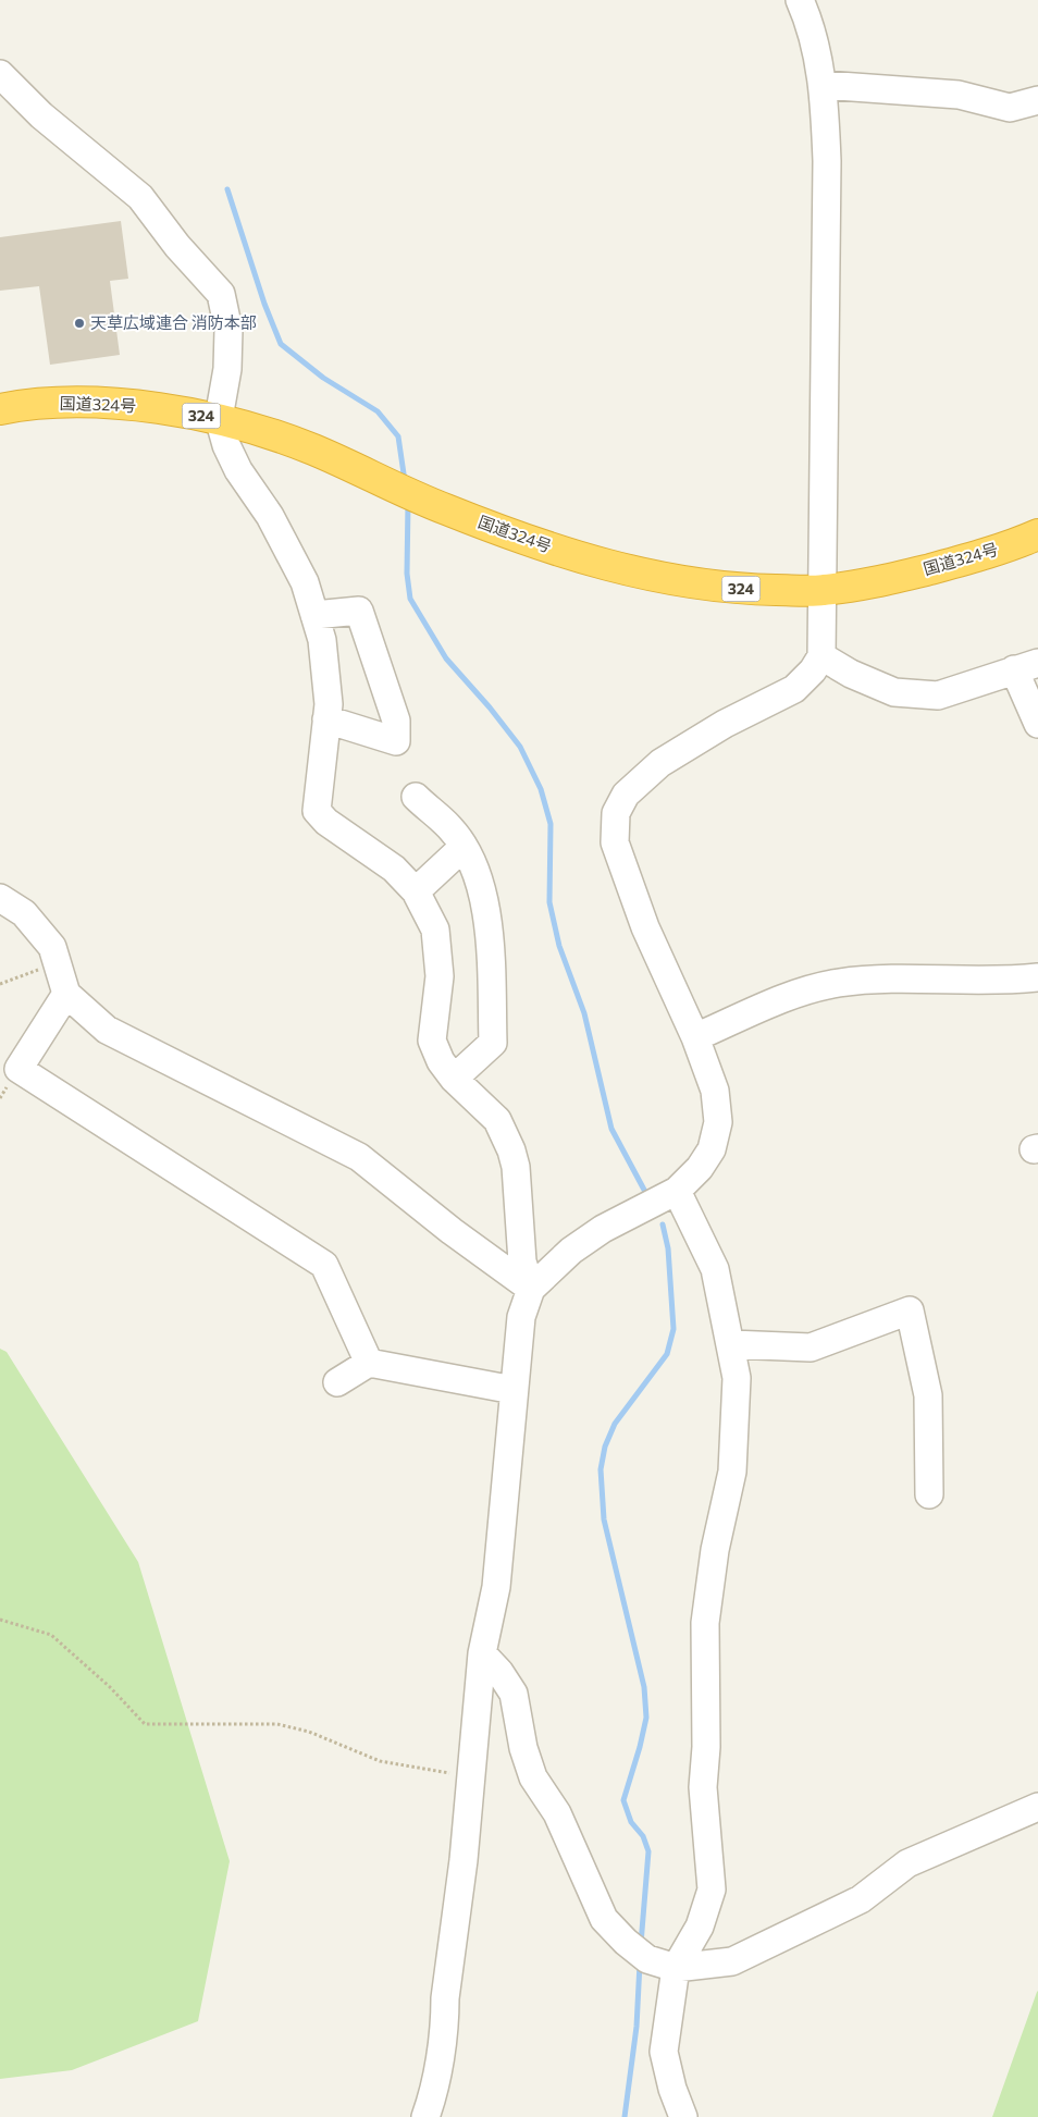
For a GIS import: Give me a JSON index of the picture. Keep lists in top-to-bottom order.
{
  "streets": {
    "highway": ["国道324号", "324"]
  },
  "places": ["天草広域連合 消防本部"]
}
